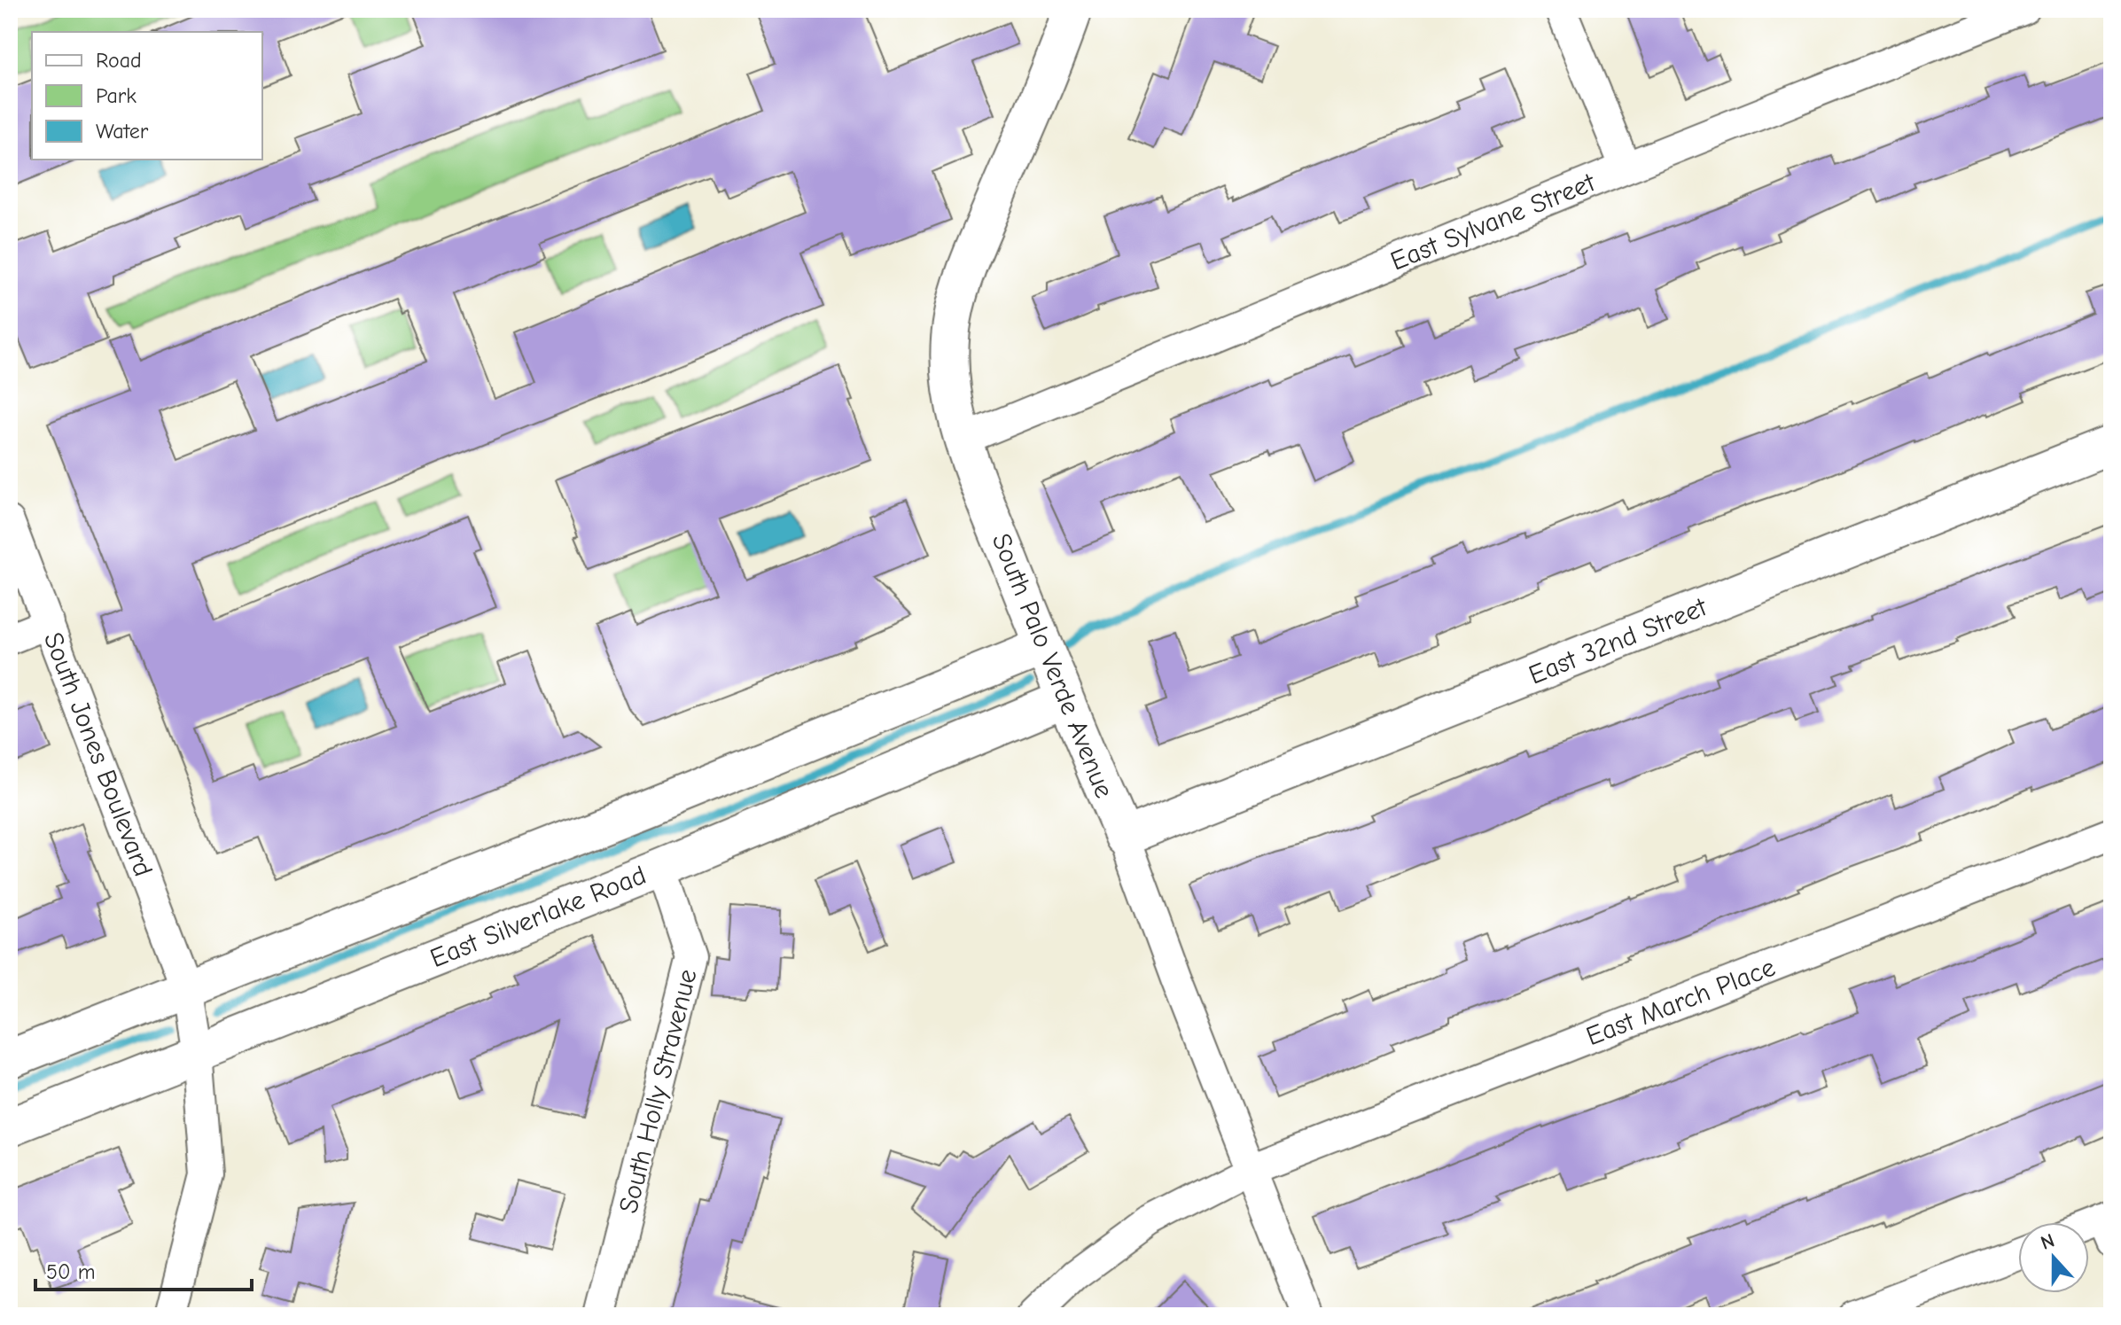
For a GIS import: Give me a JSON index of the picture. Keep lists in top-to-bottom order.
{
  "streets": {
    "street": [
      "East Sylvane Street",
      "East 32nd Street",
      "South Palo Verde Avenue",
      "South Jones Boulevard",
      "East Silverlake Road",
      "East March Place",
      "South Holly Stravenue"
    ]
  },
  "crossings": [
    ["East Sylvane Street", "South Palo Verde Avenue"],
    ["East 32nd Street", "South Palo Verde Avenue"],
    ["South Palo Verde Avenue", "East Silverlake Road"],
    ["South Palo Verde Avenue", "East March Place"],
    ["South Jones Boulevard", "East Silverlake Road"],
    ["East Silverlake Road", "South Holly Stravenue"]
  ],
  "legend": ["Road", "Park", "Water"],
  "scale_bar": "50 m",
  "north": "top"
}
